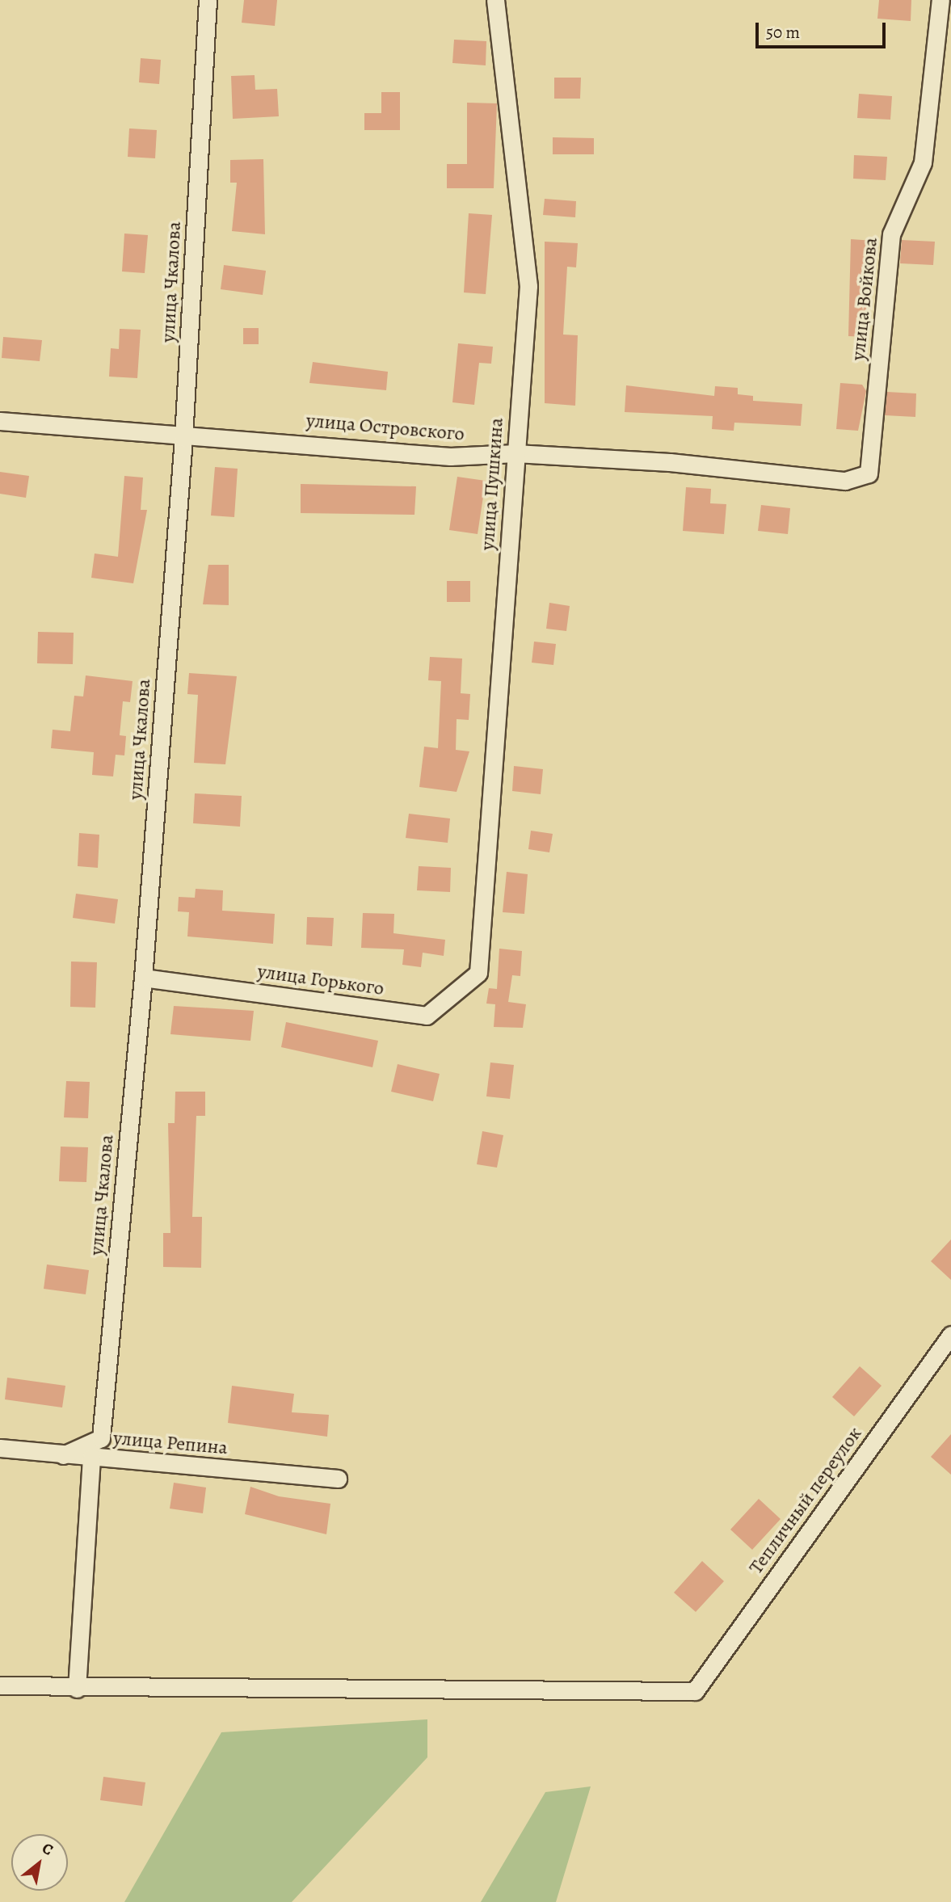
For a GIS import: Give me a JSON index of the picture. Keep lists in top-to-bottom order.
{
  "streets": {
    "street": [
      "улица Чкалова",
      "улица Войкова",
      "улица Островского",
      "улица Пушкина",
      "улица Горького",
      "улица Репина",
      "Тепличный переулок"
    ]
  },
  "crossings": [
    ["улица Чкалова", "улица Островского"],
    ["улица Чкалова", "улица Горького"],
    ["улица Чкалова", "улица Репина"],
    ["улица Войкова", "улица Островского"],
    ["улица Островского", "улица Пушкина"],
    ["улица Пушкина", "улица Горького"]
  ],
  "scale_bar": "50 m",
  "north": "top right"
}
